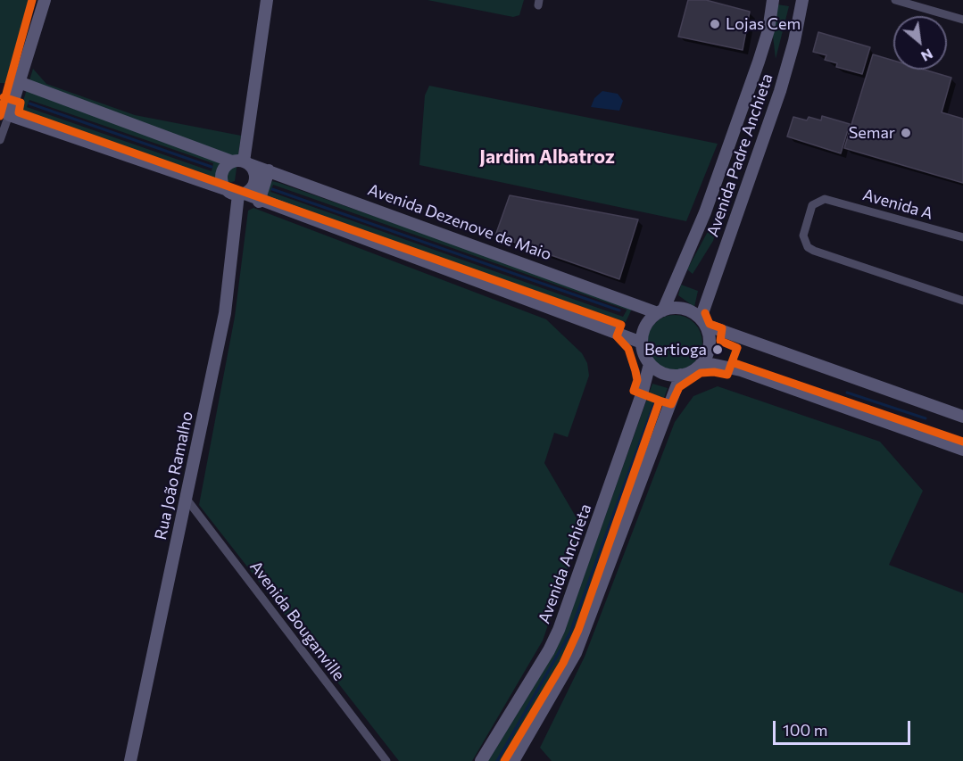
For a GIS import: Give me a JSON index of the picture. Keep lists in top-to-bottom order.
{
  "streets": {
    "street": [
      "Avenida Padre Anchieta",
      "Avenida A",
      "Avenida Dezenove de Maio",
      "Rua João Ramalho",
      "Avenida Anchieta",
      "Avenida Bouganville"
    ]
  },
  "crossings": [
    ["Avenida Padre Anchieta", "Avenida Dezenove de Maio"],
    ["Avenida Padre Anchieta", "Avenida Anchieta"],
    ["Avenida Dezenove de Maio", "Rua João Ramalho"],
    ["Avenida Dezenove de Maio", "Avenida Anchieta"],
    ["Rua João Ramalho", "Avenida Bouganville"]
  ],
  "districts": ["Jardim Albatroz"],
  "places": ["Lojas Cem", "Semar", "Bertioga"],
  "scale_bar": "100 m",
  "north": "bottom right"
}
